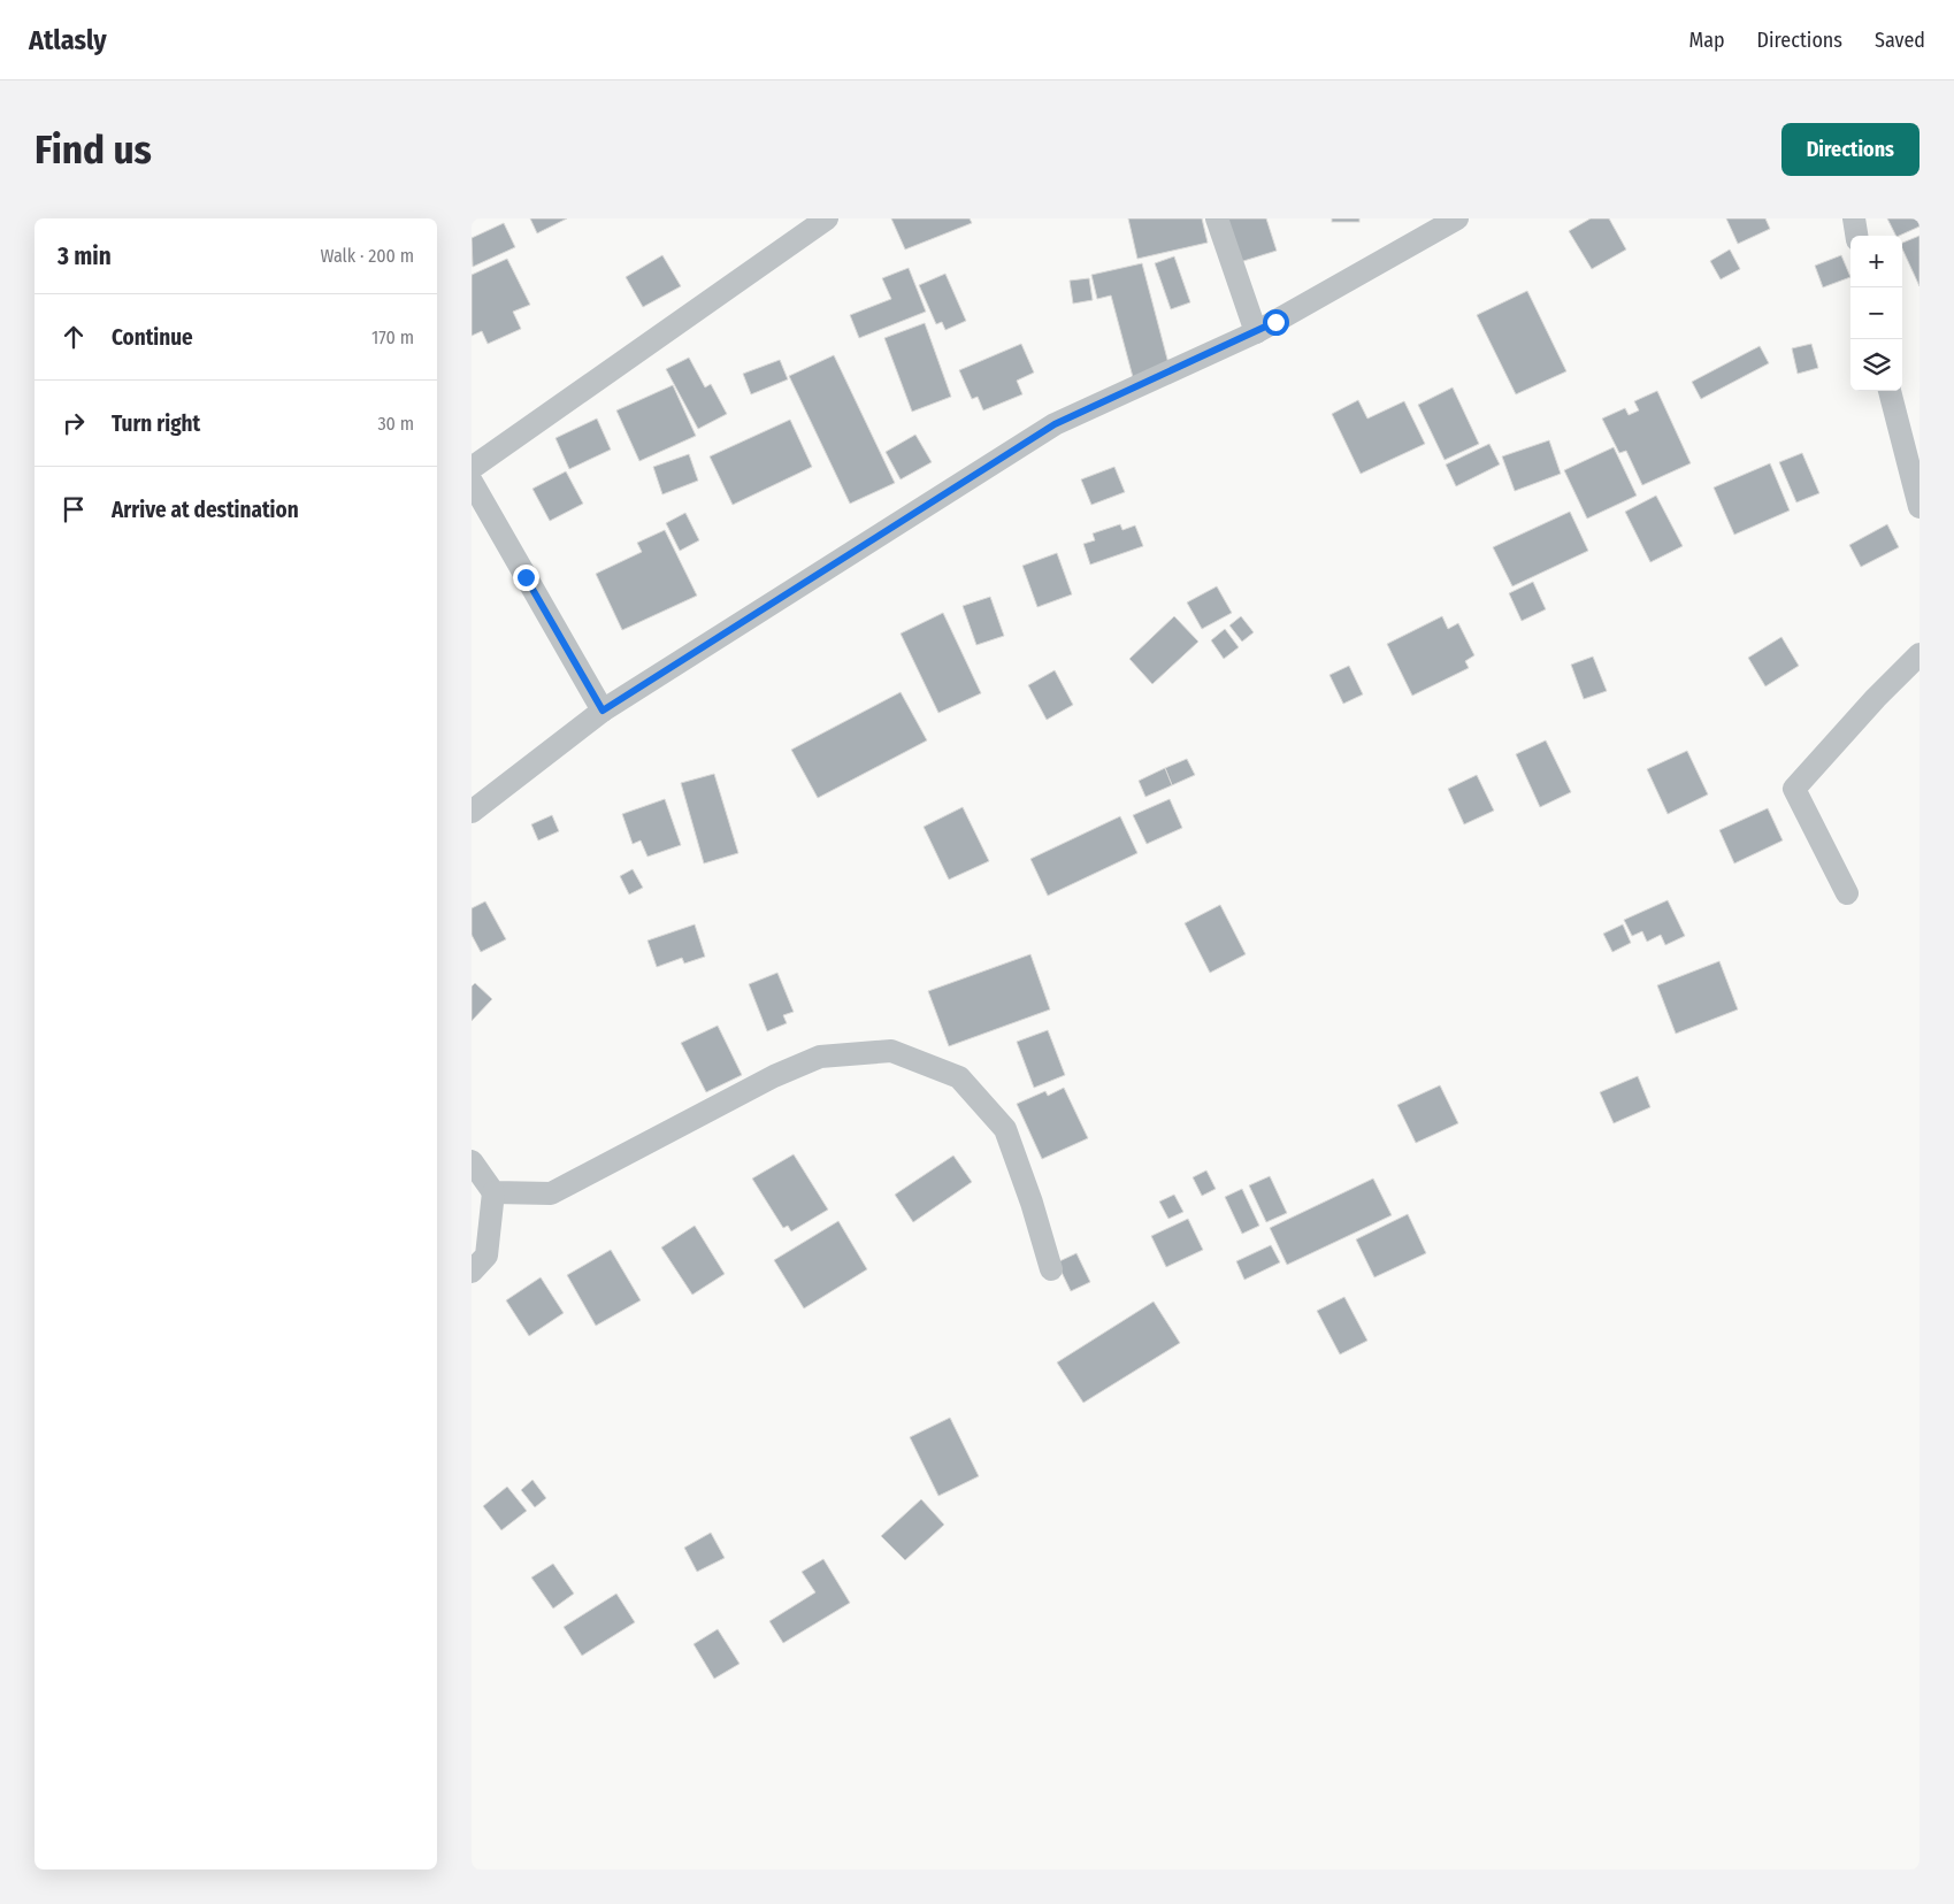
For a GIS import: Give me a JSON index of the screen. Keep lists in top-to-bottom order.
{
  "page": {
    "header": "Atlasly",
    "nav": ["Map", "Directions", "Saved"],
    "buttons": "Directions",
    "title": "Find us",
    "heading": ["3 min", "Walk · 200 m"],
    "map_buttons": ["+", "−"],
    "list": [
      ["Continue", "170 m"],
      ["Turn right", "30 m"],
      "Arrive at destination"
    ]
  }
}
